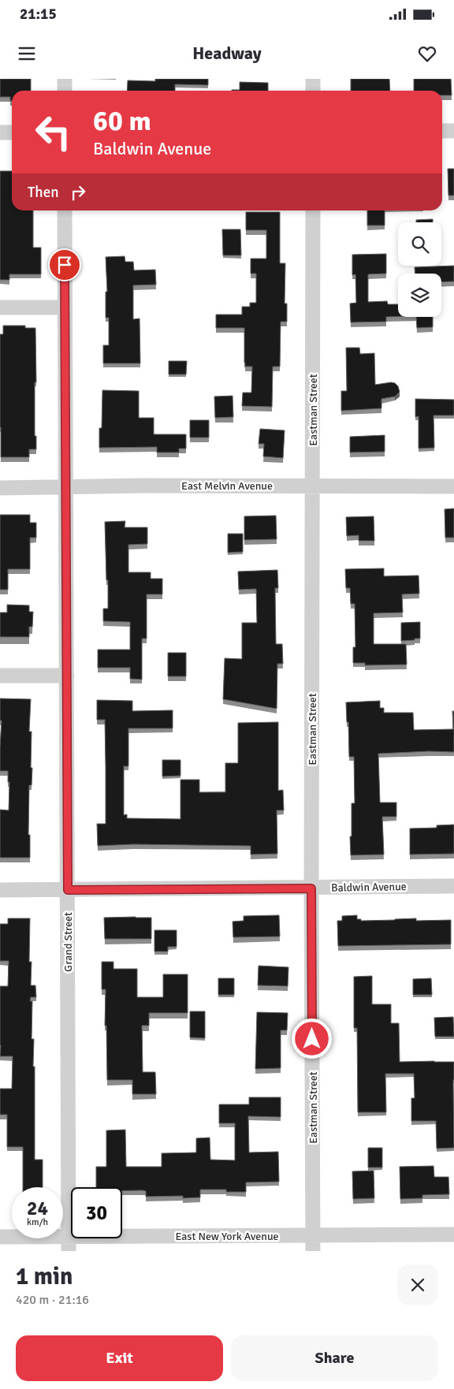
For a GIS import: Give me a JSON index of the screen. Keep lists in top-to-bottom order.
{
  "streets": {
    "street": [
      "Eastman Street",
      "East Melvin Avenue",
      "Baldwin Avenue",
      "Grand Street",
      "East New York Avenue"
    ]
  },
  "crossings": [
    ["Eastman Street", "East Melvin Avenue"],
    ["Eastman Street", "Baldwin Avenue"],
    ["Eastman Street", "East New York Avenue"],
    ["East Melvin Avenue", "Grand Street"],
    ["Baldwin Avenue", "Grand Street"],
    ["Grand Street", "East New York Avenue"]
  ],
  "page": {
    "status": "21:15",
    "header": "Headway",
    "turn": ["60 m", "Baldwin Avenue"],
    "then": "Then",
    "speed": "24 km/h",
    "limit": "30",
    "heading": ["1 min", "420 m · 21:16"],
    "buttons": ["Exit", "Share"]
  }
}
